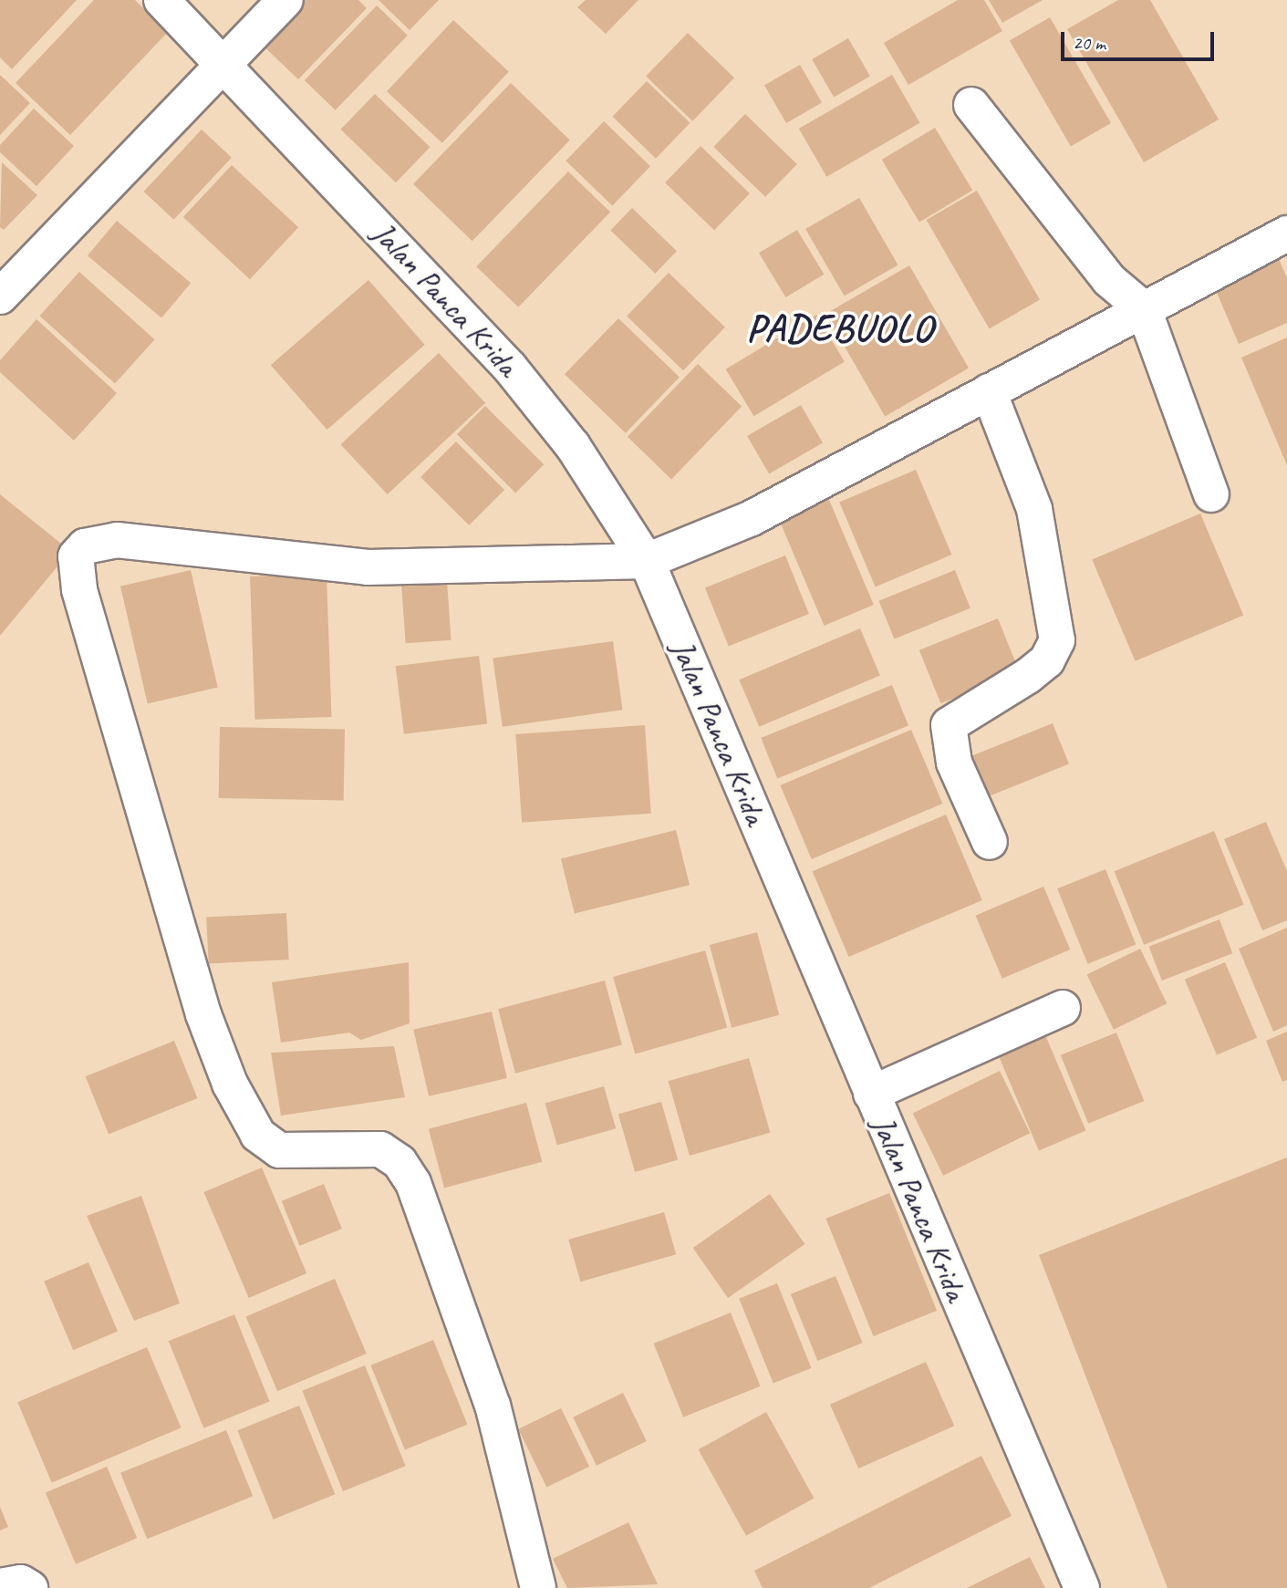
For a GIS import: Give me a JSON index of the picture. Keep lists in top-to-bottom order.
{
  "streets": {
    "street": ["Jalan Panca Krida"]
  },
  "districts": ["PADEBUOLO"],
  "scale_bar": "20 m"
}
